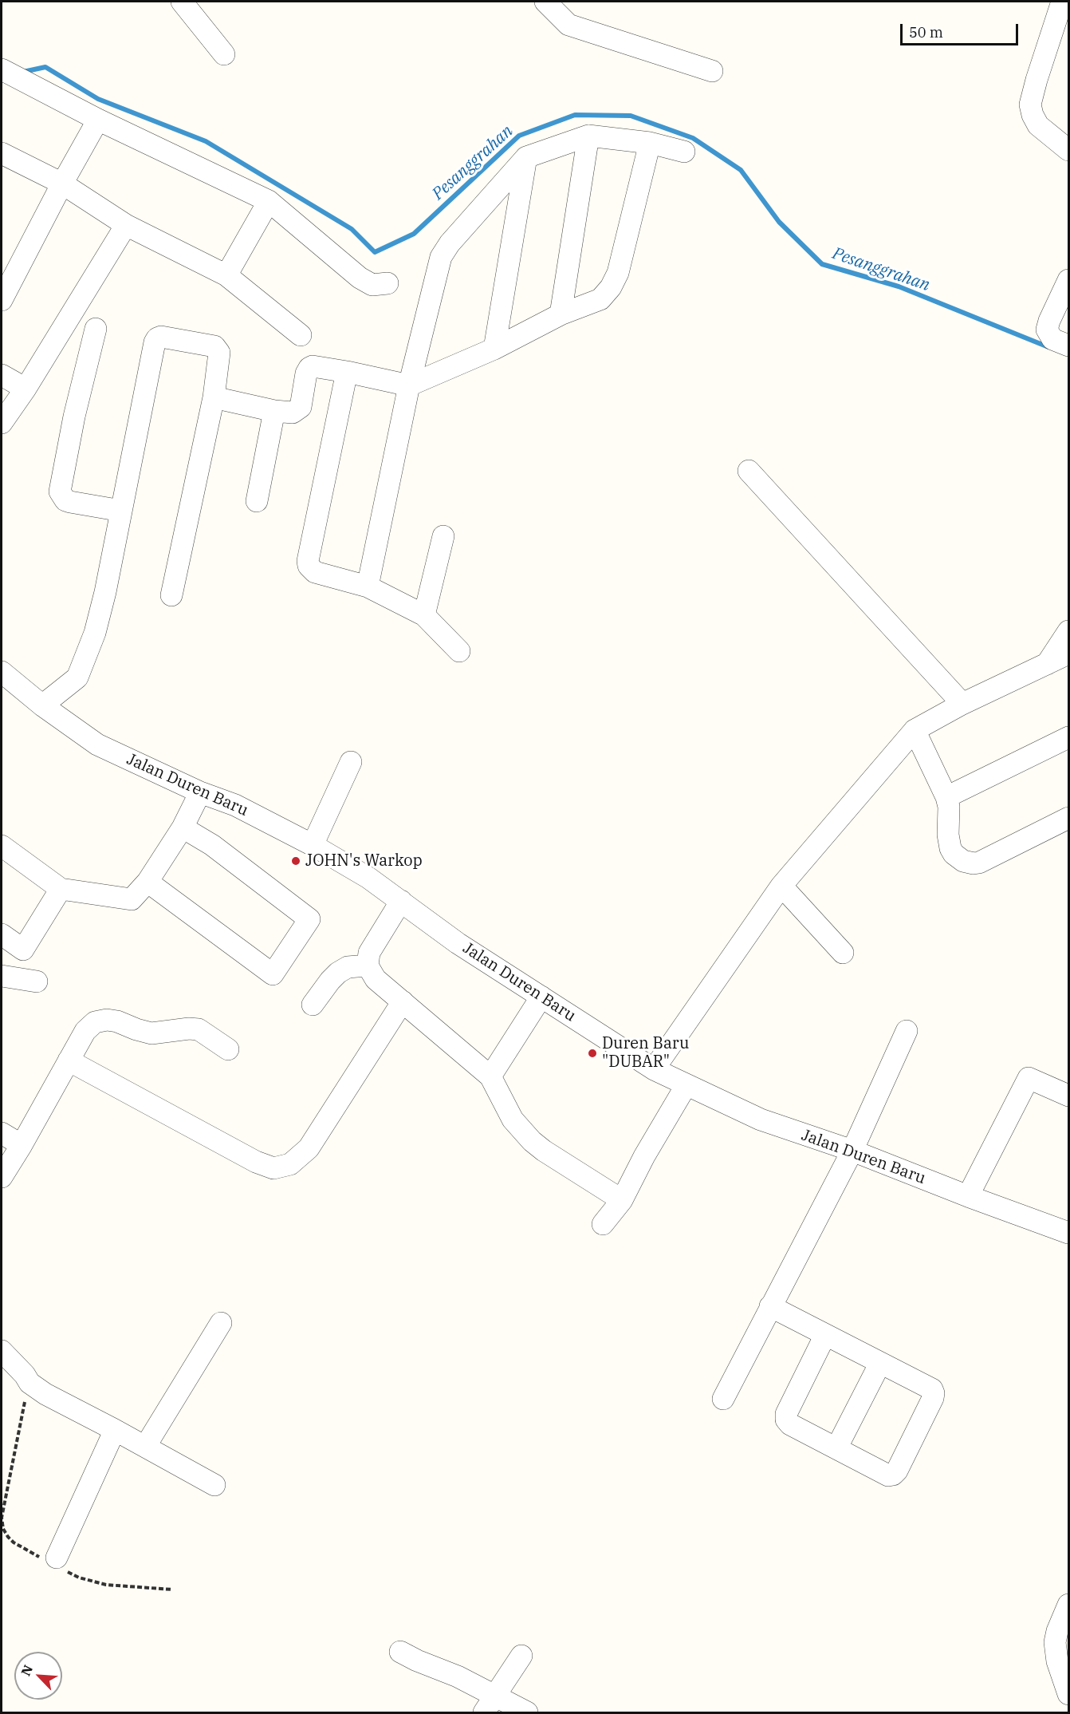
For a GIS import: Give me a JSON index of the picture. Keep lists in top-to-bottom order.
{
  "streets": {
    "street": ["Jalan Duren Baru"]
  },
  "water": ["Pesanggrahan"],
  "places": ["JOHN's Warkop", "Duren Baru \"DUBAR\""],
  "scale_bar": "50 m",
  "north": "top left"
}
